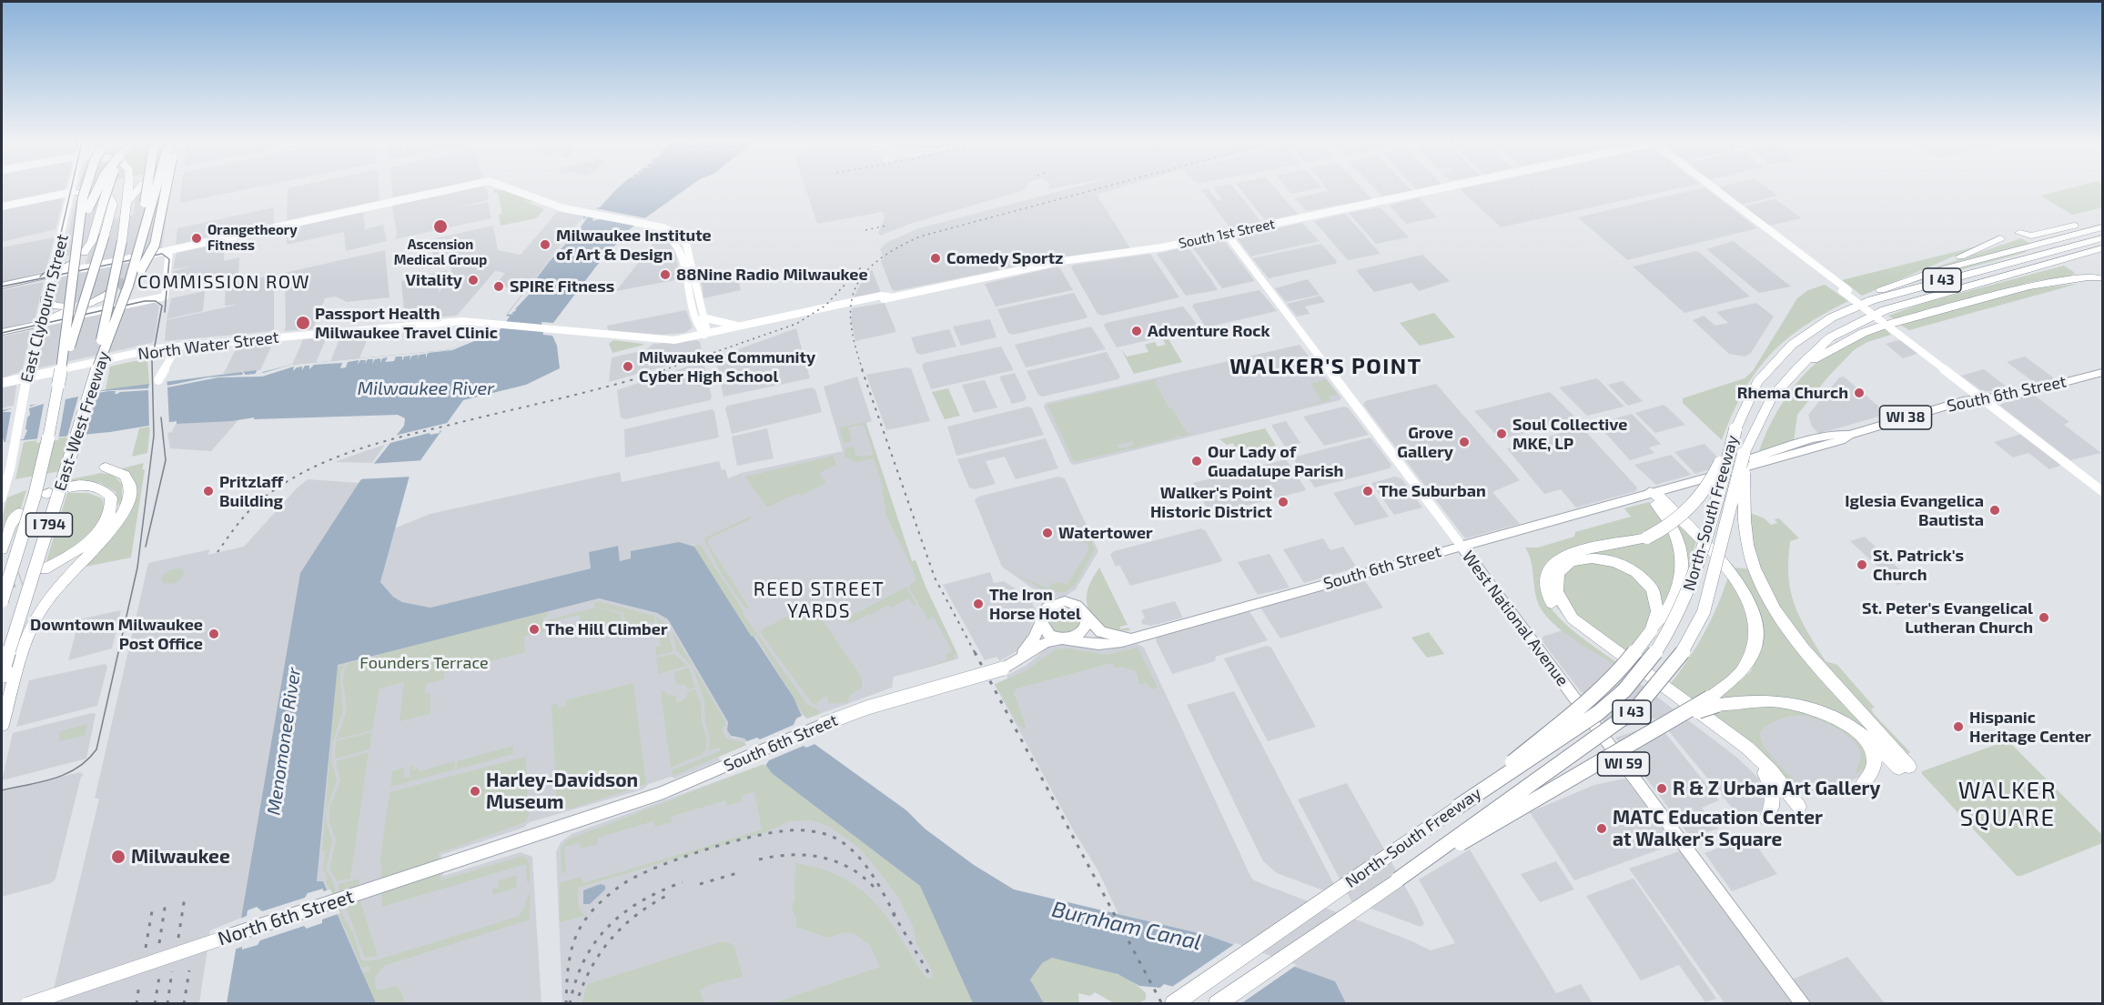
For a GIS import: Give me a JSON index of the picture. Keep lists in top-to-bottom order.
{
  "streets": {
    "highway": [
      "I 43",
      "East-West Freeway",
      "North-South Freeway",
      "I 794"
    ],
    "main road": [
      "South 1st Street",
      "East Clybourn Street",
      "North Water Street",
      "South 6th Street",
      "WI 38",
      "West National Avenue",
      "WI 59",
      "North 6th Street"
    ]
  },
  "crossings": [
    ["South 1st Street", "North Water Street"],
    ["South 1st Street", "West National Avenue"],
    ["East Clybourn Street", "North Water Street"],
    ["South 6th Street", "West National Avenue"],
    ["South 6th Street", "North 6th Street"],
    ["East-West Freeway", "I 794"]
  ],
  "districts": [
    "COMMISSION ROW",
    "WALKER'S POINT",
    "REED STREET YARDS",
    "WALKER SQUARE"
  ],
  "water": ["Milwaukee River", "Menomonee River", "Burnham Canal"],
  "parks": ["Founders Terrace"],
  "places": [
    "Ascension Medical Group",
    "Orangetheory Fitness",
    "Milwaukee Institute of Art & Design",
    "Comedy Sportz",
    "88Nine Radio Milwaukee",
    "Vitality",
    "SPIRE Fitness",
    "Passport Health Milwaukee Travel Clinic",
    "Adventure Rock",
    "Milwaukee Community Cyber High School",
    "Rhema Church",
    "Soul Collective MKE, LP",
    "Grove Gallery",
    "Our Lady of Guadalupe Parish",
    "Pritzlaff Building",
    "The Suburban",
    "Walker's Point Historic District",
    "Iglesia Evangelica Bautista",
    "Watertower",
    "St. Patrick's Church",
    "The Iron Horse Hotel",
    "St. Peter's Evangelical Lutheran Church",
    "The Hill Climber",
    "Downtown Milwaukee Post Office",
    "Hispanic Heritage Center",
    "R & Z Urban Art Gallery",
    "Harley-Davidson Museum",
    "MATC Education Center at Walker's Square",
    "Milwaukee"
  ]
}
